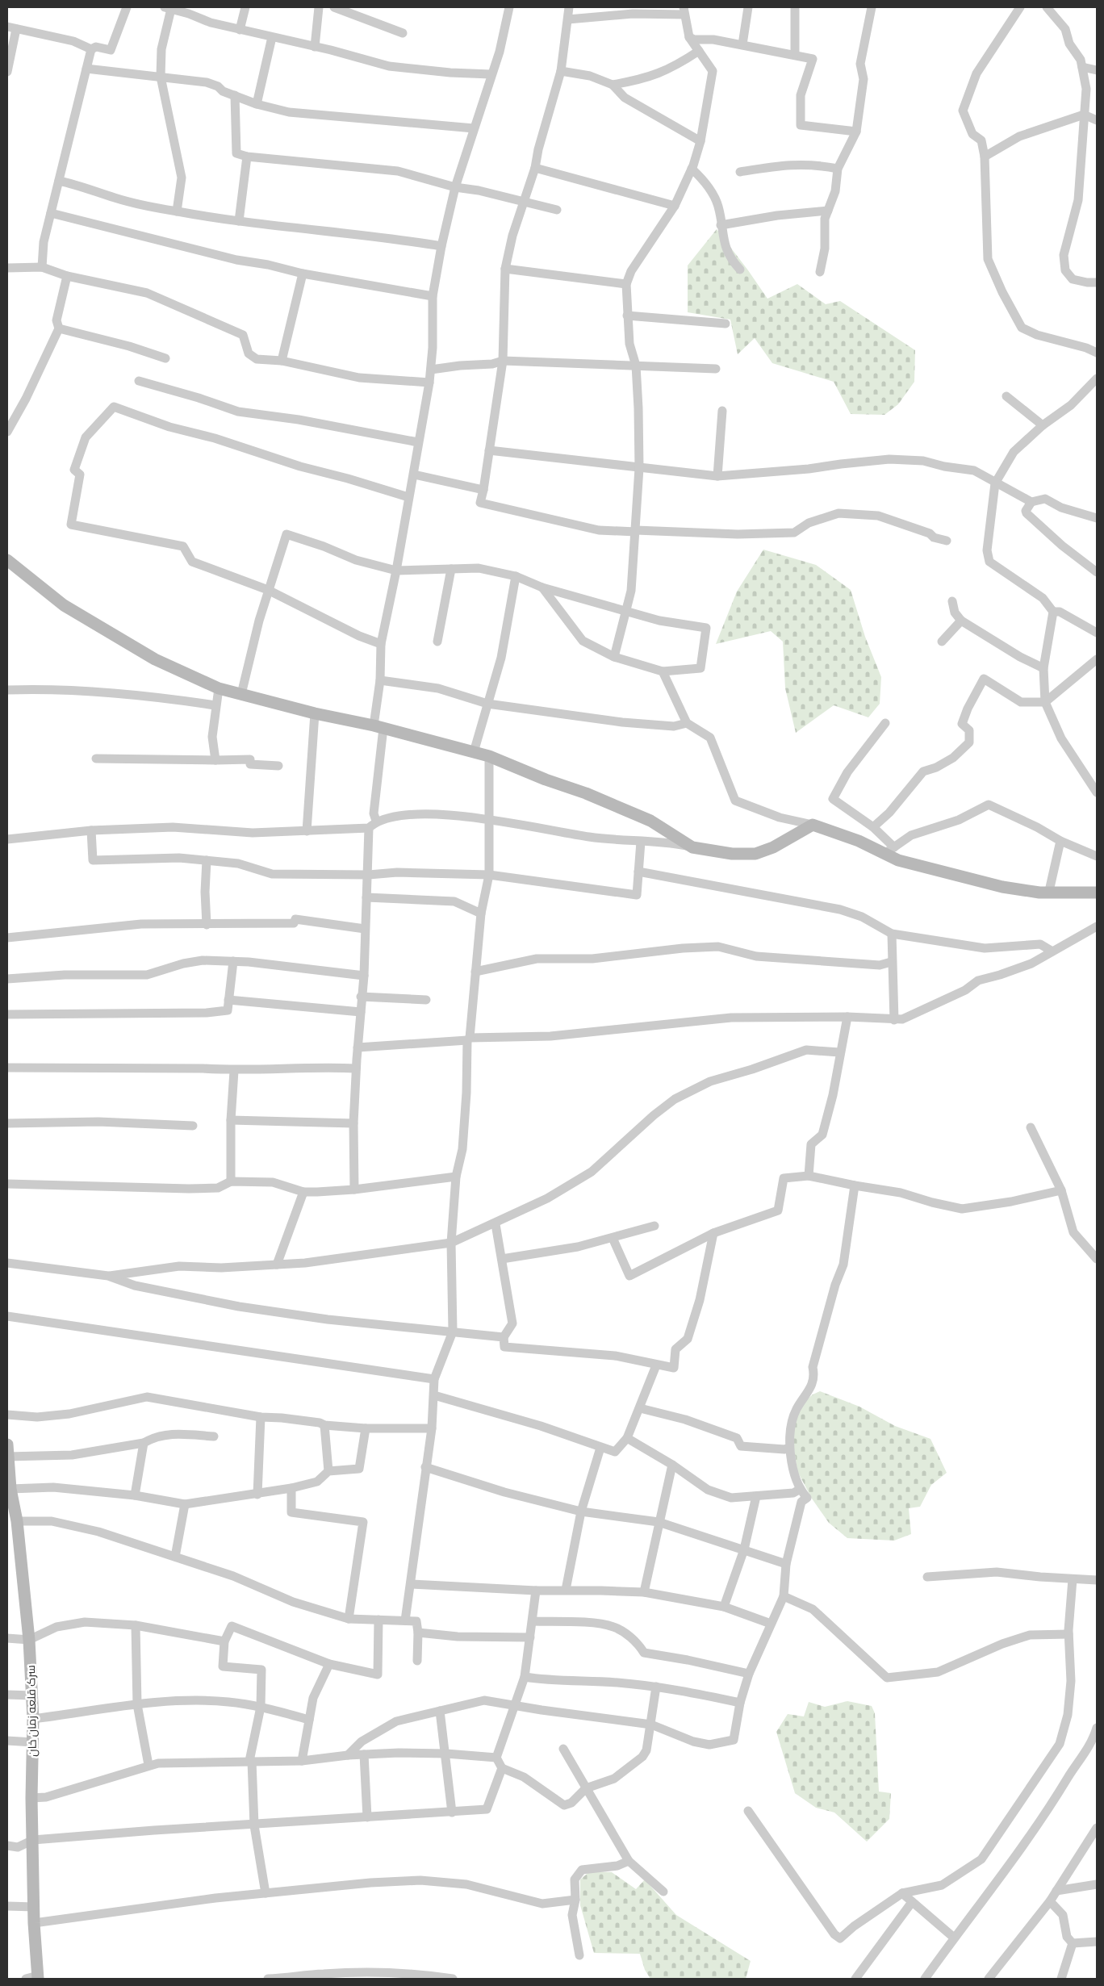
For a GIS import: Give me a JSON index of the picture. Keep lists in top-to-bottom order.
{
  "streets": {
    "street": ["سرک قلعه زمان خان"]
  }
}
